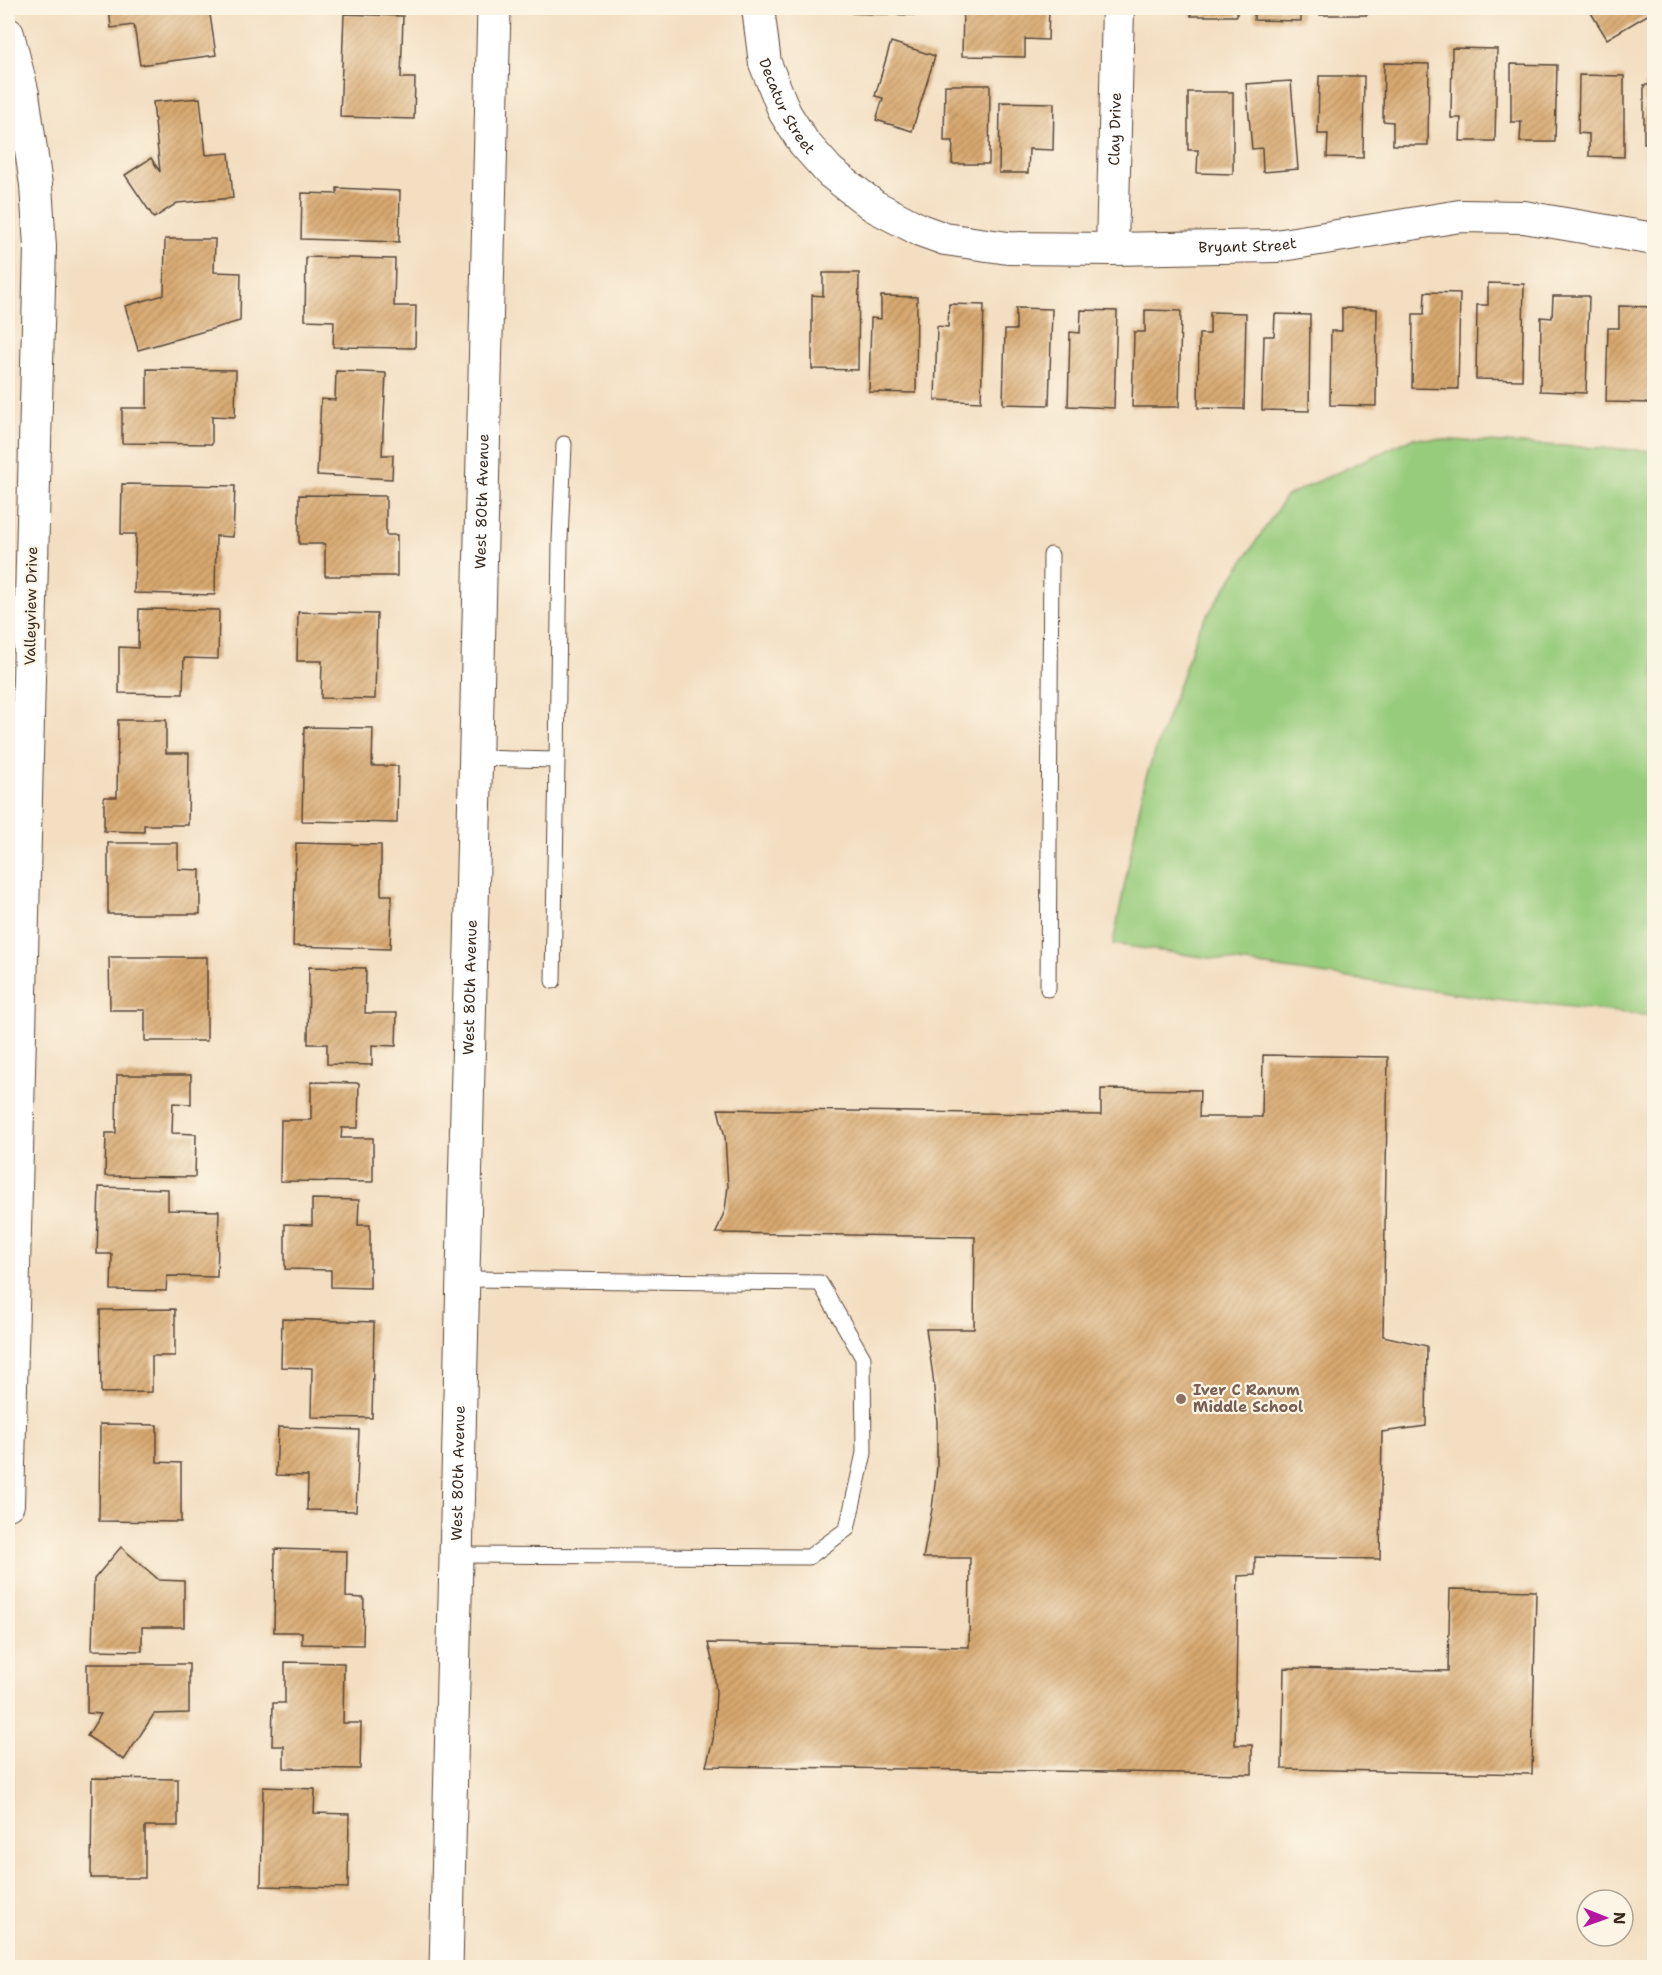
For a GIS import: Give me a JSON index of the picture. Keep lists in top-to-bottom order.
{
  "streets": {
    "street": [
      "Decatur Street",
      "Clay Drive",
      "Bryant Street",
      "West 80th Avenue",
      "Valleyview Drive"
    ]
  },
  "crossings": [
    ["Decatur Street", "Bryant Street"],
    ["Clay Drive", "Bryant Street"]
  ],
  "places": ["Iver C Ranum Middle School"],
  "north": "right"
}
